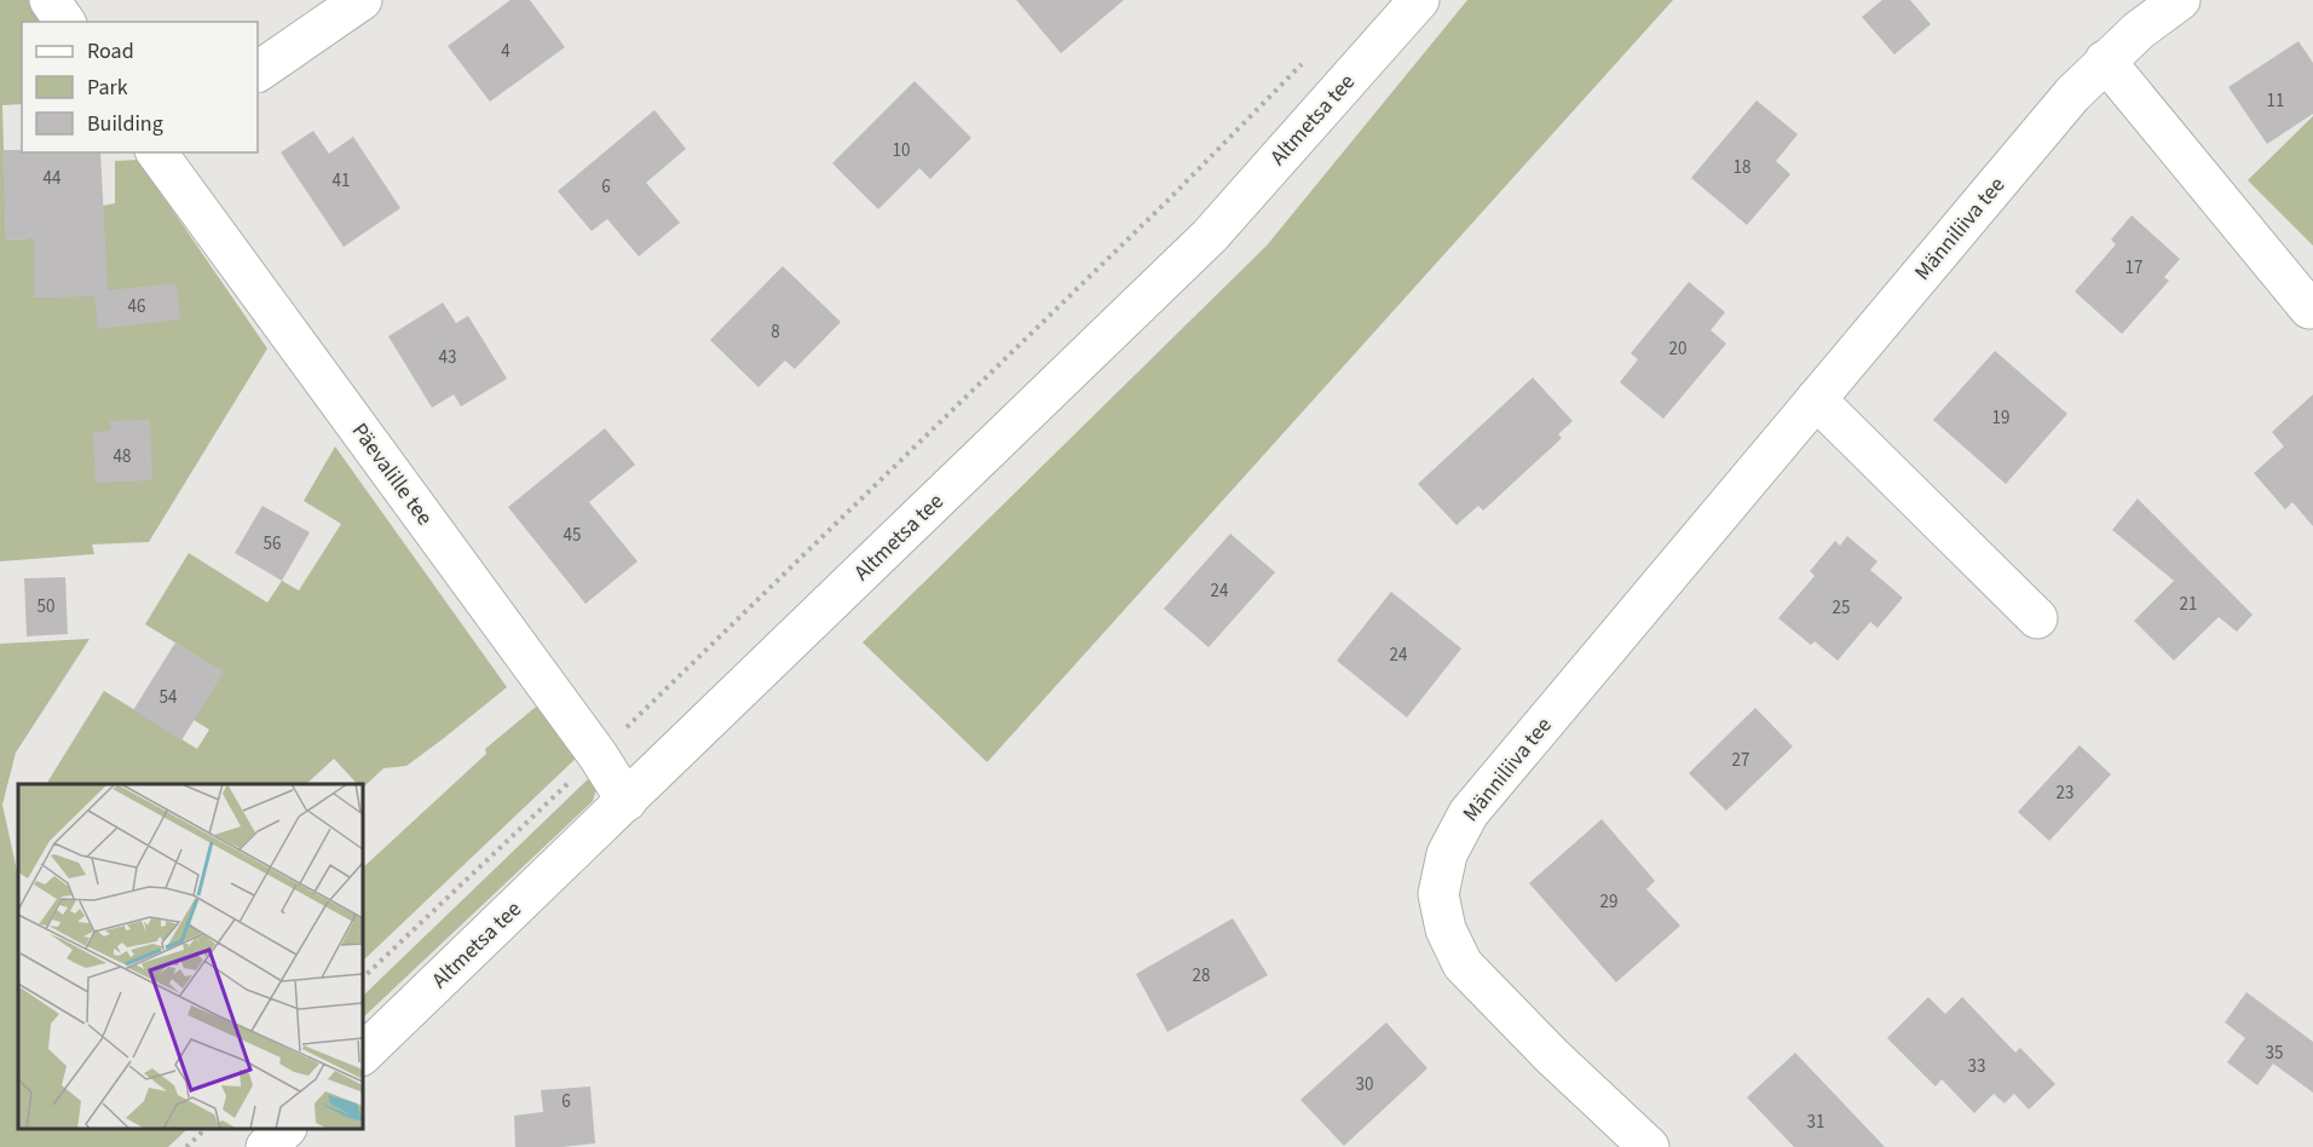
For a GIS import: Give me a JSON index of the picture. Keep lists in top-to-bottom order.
{
  "streets": {
    "street": ["Altmetsa tee", "Männiliiva tee", "Päevalille tee"]
  },
  "crossings": [
    ["Altmetsa tee", "Päevalille tee"]
  ],
  "house_numbers": [
    "4",
    "11",
    "10",
    "18",
    "44",
    "41",
    "6",
    "17",
    "46",
    "8",
    "20",
    "43",
    "19",
    "48",
    "45",
    "56",
    "24",
    "21",
    "50",
    "25",
    "24",
    "54",
    "27",
    "23",
    "29",
    "28",
    "35",
    "33",
    "30",
    "6",
    "31"
  ],
  "legend": ["Road", "Park", "Building"]
}
